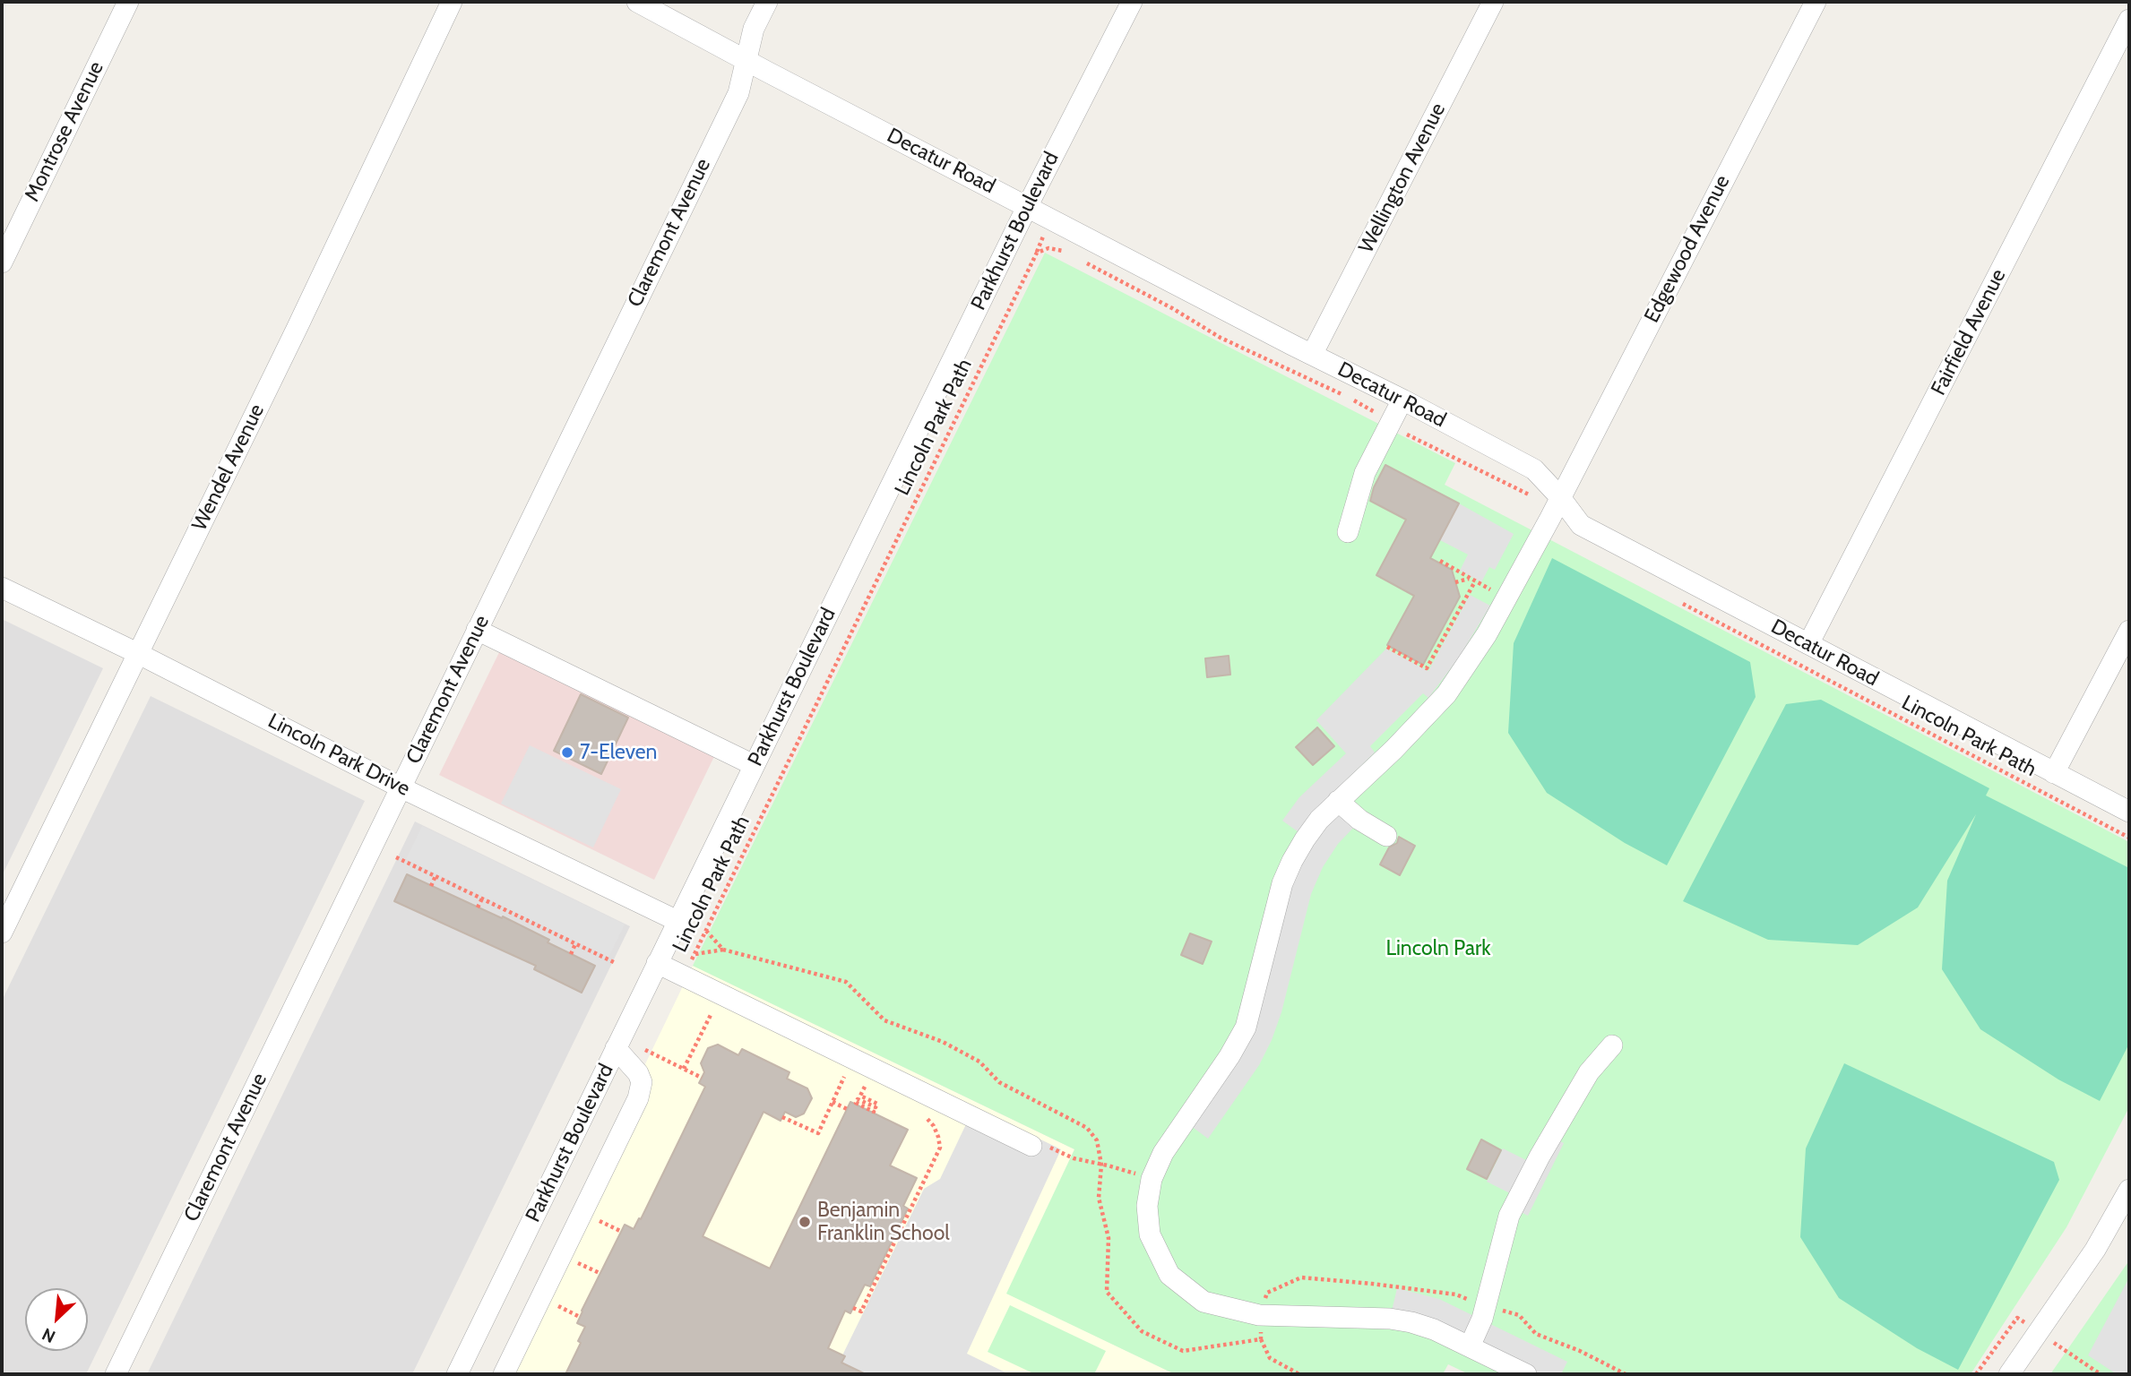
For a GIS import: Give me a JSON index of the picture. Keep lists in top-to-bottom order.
{
  "streets": {
    "street": [
      "Montrose Avenue",
      "Decatur Road",
      "Wellington Avenue",
      "Parkhurst Boulevard",
      "Claremont Avenue",
      "Edgewood Avenue",
      "Fairfield Avenue",
      "Wendel Avenue",
      "Lincoln Park Drive"
    ],
    "path": ["Lincoln Park Path"]
  },
  "crossings": [
    ["Decatur Road", "Wellington Avenue"],
    ["Decatur Road", "Parkhurst Boulevard"],
    ["Decatur Road", "Claremont Avenue"],
    ["Decatur Road", "Edgewood Avenue"],
    ["Decatur Road", "Fairfield Avenue"],
    ["Parkhurst Boulevard", "Lincoln Park Drive"],
    ["Claremont Avenue", "Lincoln Park Drive"],
    ["Wendel Avenue", "Lincoln Park Drive"]
  ],
  "parks": ["Lincoln Park"],
  "places": ["7-Eleven", "Benjamin Franklin School"],
  "north": "bottom left"
}
